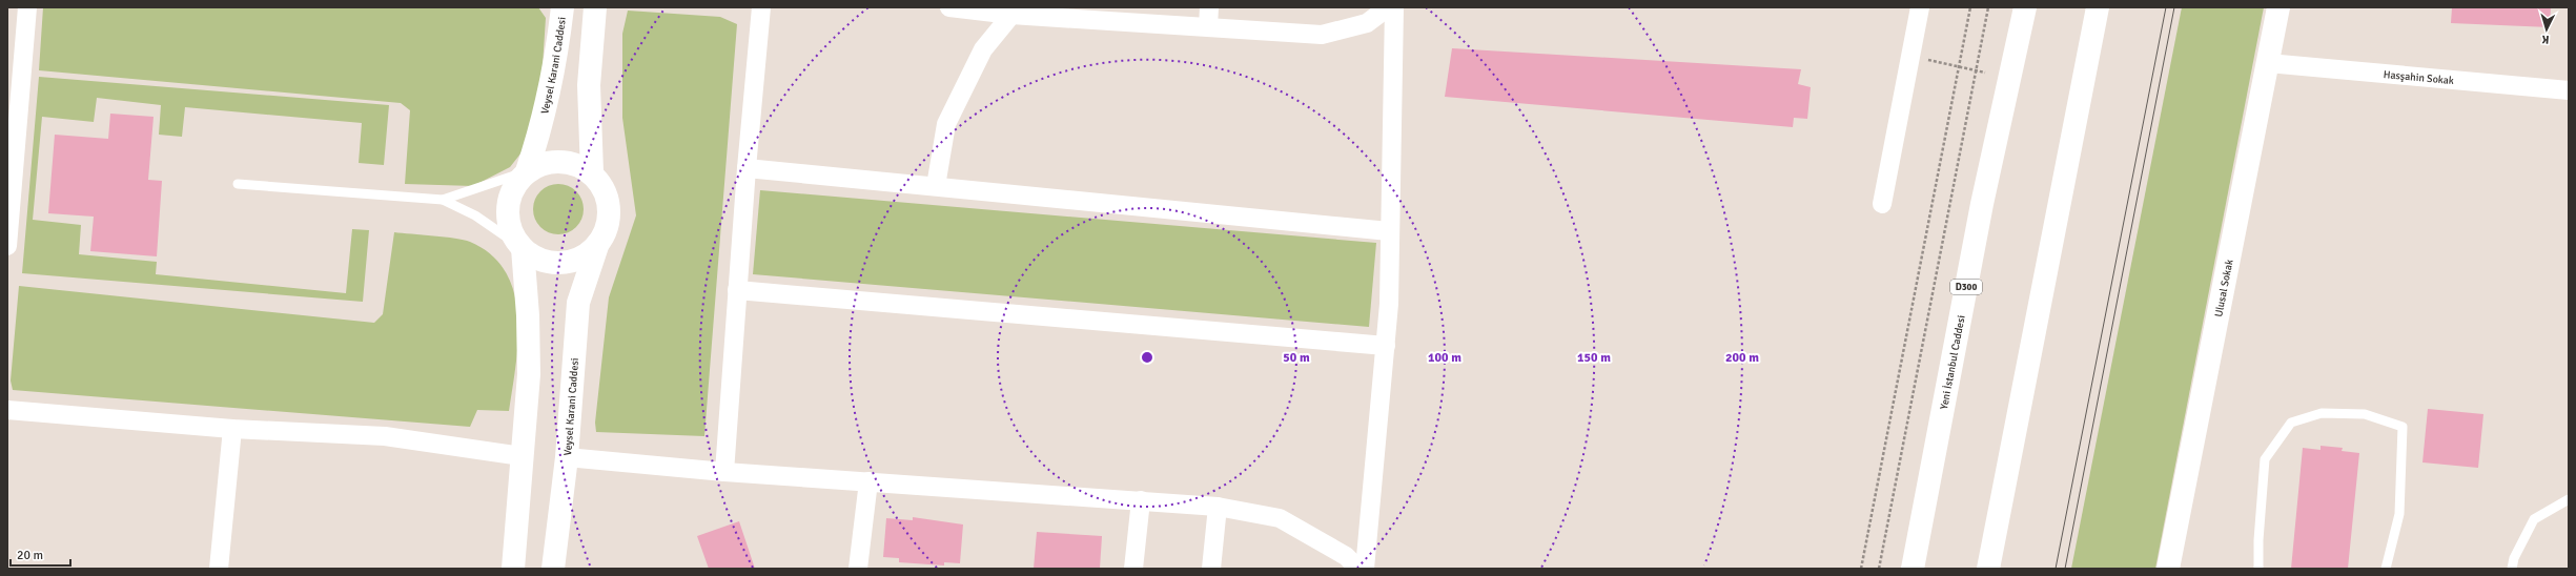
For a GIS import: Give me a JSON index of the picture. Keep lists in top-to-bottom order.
{
  "streets": {
    "main road": [
      "Veysel Karani Caddesi",
      "D300",
      "Ulusal Sokak",
      "Yeni İstanbul Caddesi"
    ],
    "street": ["Hasşahin Sokak"]
  },
  "crossings": [
    ["Hasşahin Sokak", "Ulusal Sokak"]
  ],
  "scale_bar": "20 m",
  "north": "bottom",
  "rings": [
    "50 m",
    "100 m",
    "150 m",
    "200 m"
  ]
}
